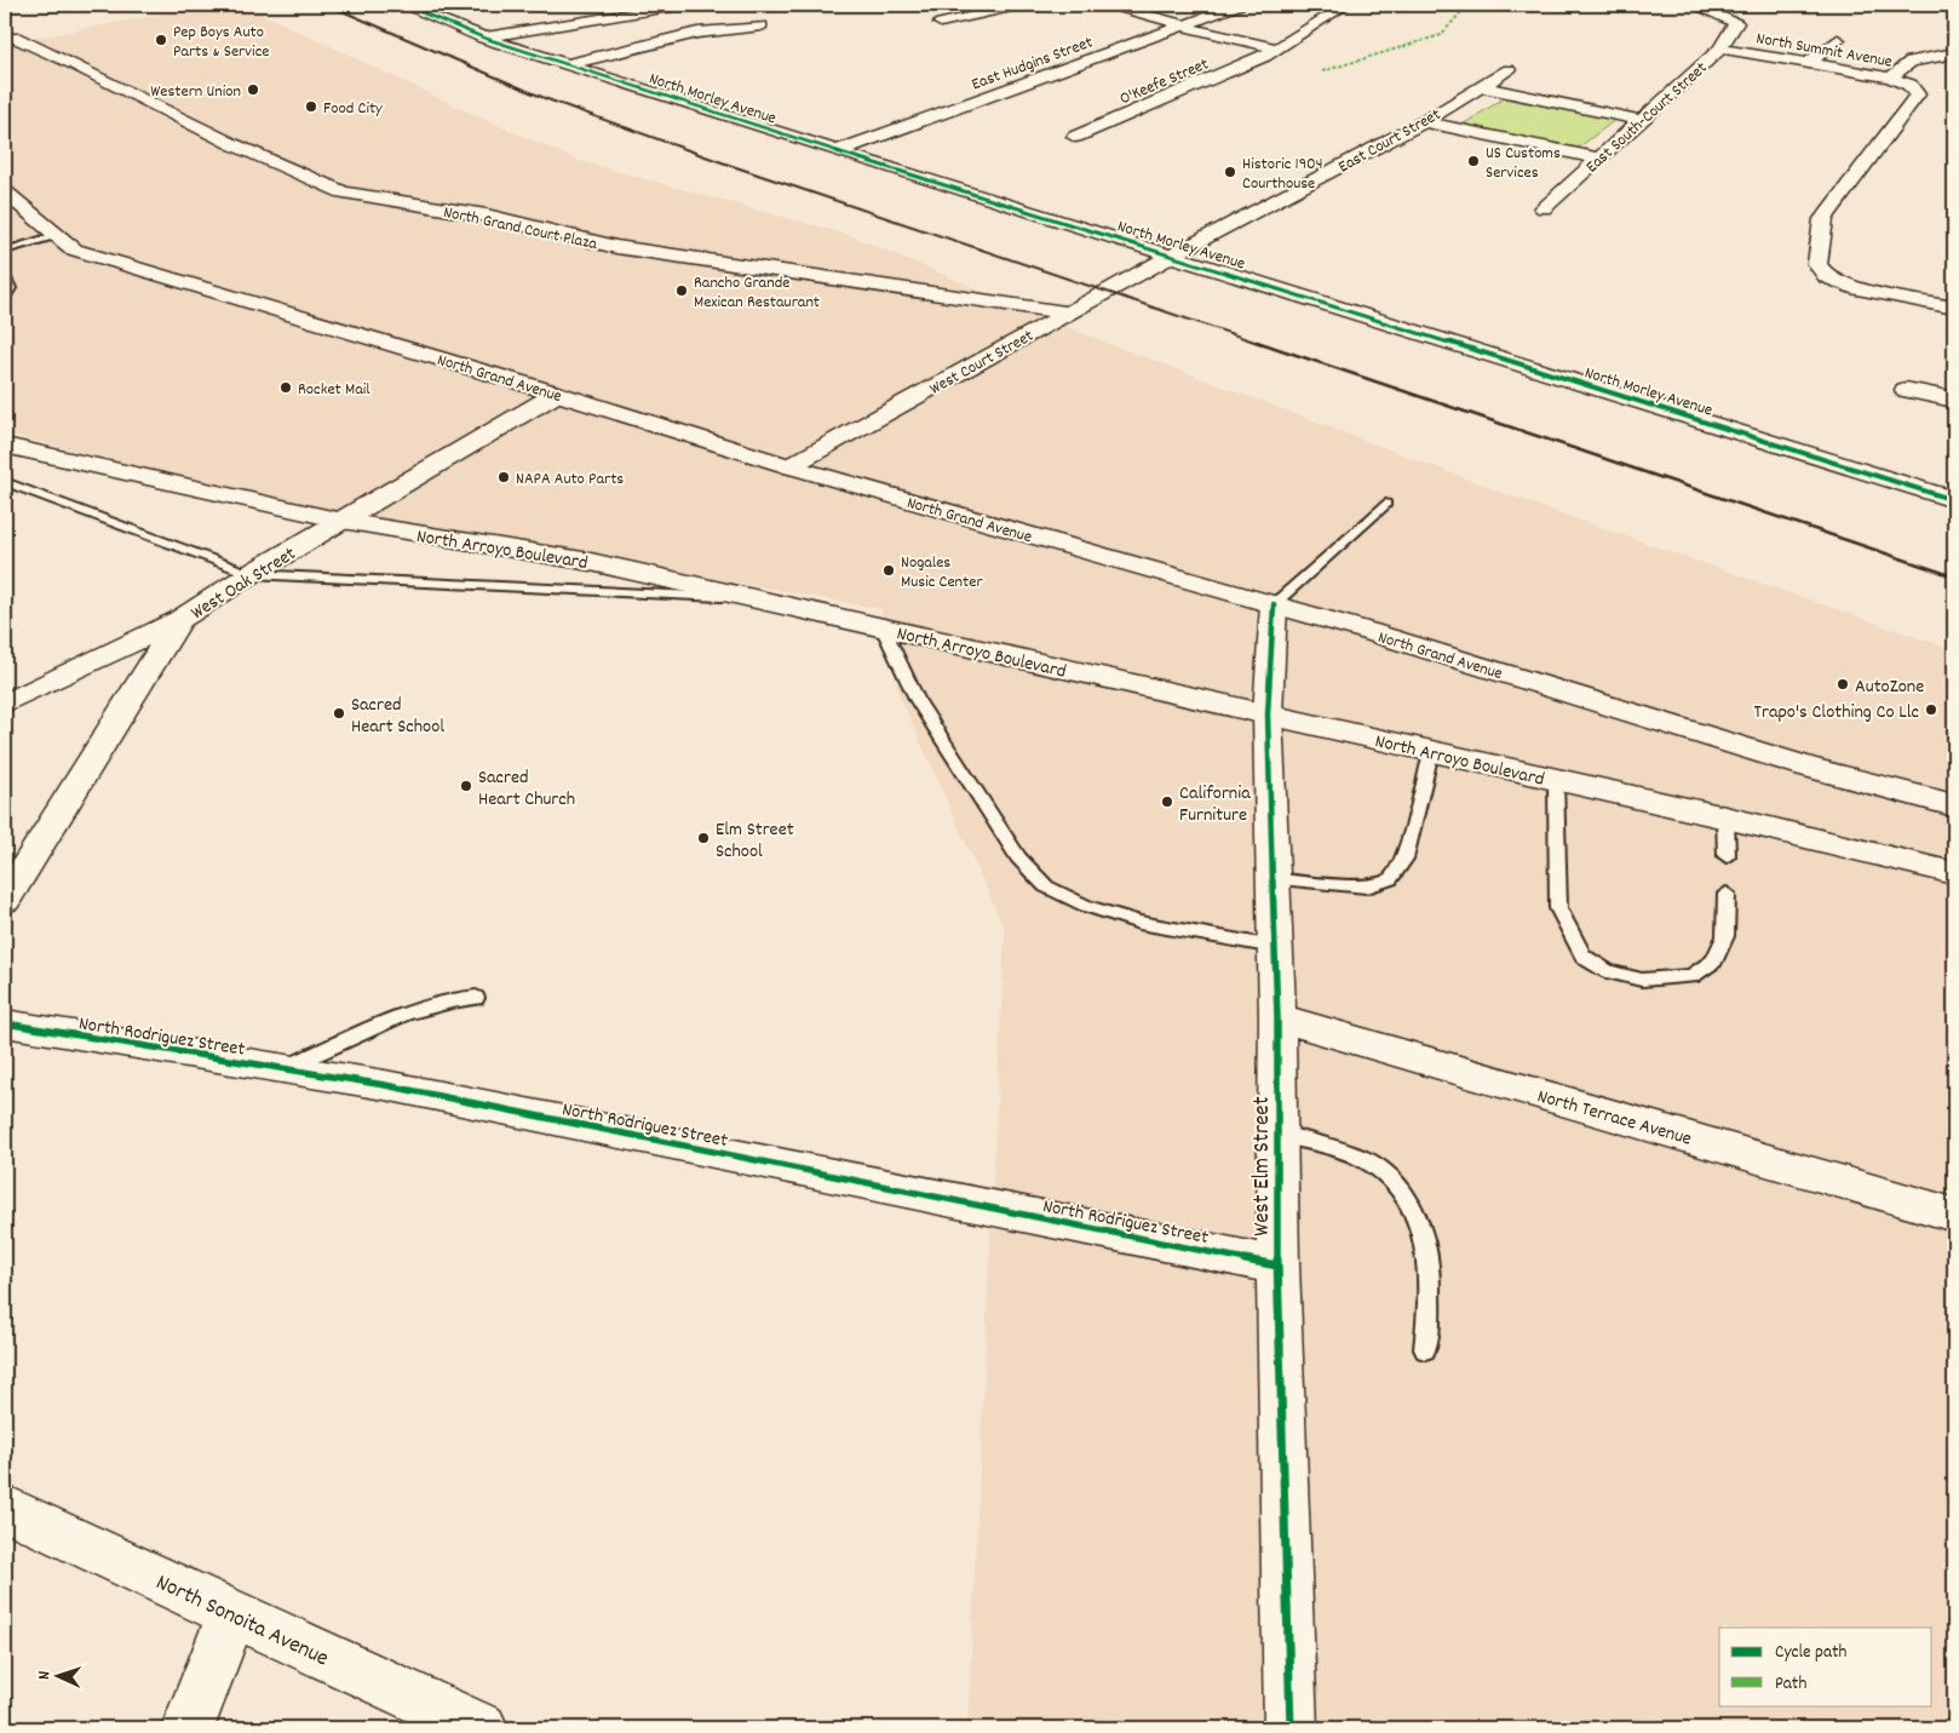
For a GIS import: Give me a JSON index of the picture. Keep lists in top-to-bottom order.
{
  "streets": {
    "street": [
      "North Summit Avenue",
      "East Hudgins Street",
      "O'Keefe Street",
      "North Morley Avenue",
      "East South-Court Street",
      "East Court Street",
      "North Grand Court Plaza",
      "West Court Street",
      "North Grand Avenue",
      "North Arroyo Boulevard",
      "West Oak Street",
      "North Rodriguez Street",
      "North Terrace Avenue",
      "West Elm Street",
      "North Sonoita Avenue"
    ]
  },
  "crossings": [
    ["North Summit Avenue", "East South-Court Street"],
    ["East Hudgins Street", "North Morley Avenue"],
    ["North Morley Avenue", "East Court Street"],
    ["North Morley Avenue", "West Court Street"],
    ["East Court Street", "West Court Street"],
    ["North Grand Court Plaza", "West Court Street"],
    ["West Court Street", "North Grand Avenue"],
    ["North Grand Avenue", "West Oak Street"],
    ["North Grand Avenue", "West Elm Street"],
    ["North Arroyo Boulevard", "West Oak Street"],
    ["North Arroyo Boulevard", "West Elm Street"],
    ["North Rodriguez Street", "West Elm Street"],
    ["North Terrace Avenue", "West Elm Street"]
  ],
  "places": [
    "Pep Boys Auto Parts & Service",
    "Western Union",
    "Food City",
    "US Customs Services",
    "Historic 1904 Courthouse",
    "Rancho Grande Mexican Restaurant",
    "Rocket Mail",
    "NAPA Auto Parts",
    "Nogales Music Center",
    "AutoZone",
    "Trapo's Clothing Co Llc",
    "Sacred Heart School",
    "Sacred Heart Church",
    "California Furniture",
    "Elm Street School"
  ],
  "legend": ["Cycle path", "Path"],
  "north": "left"
}
